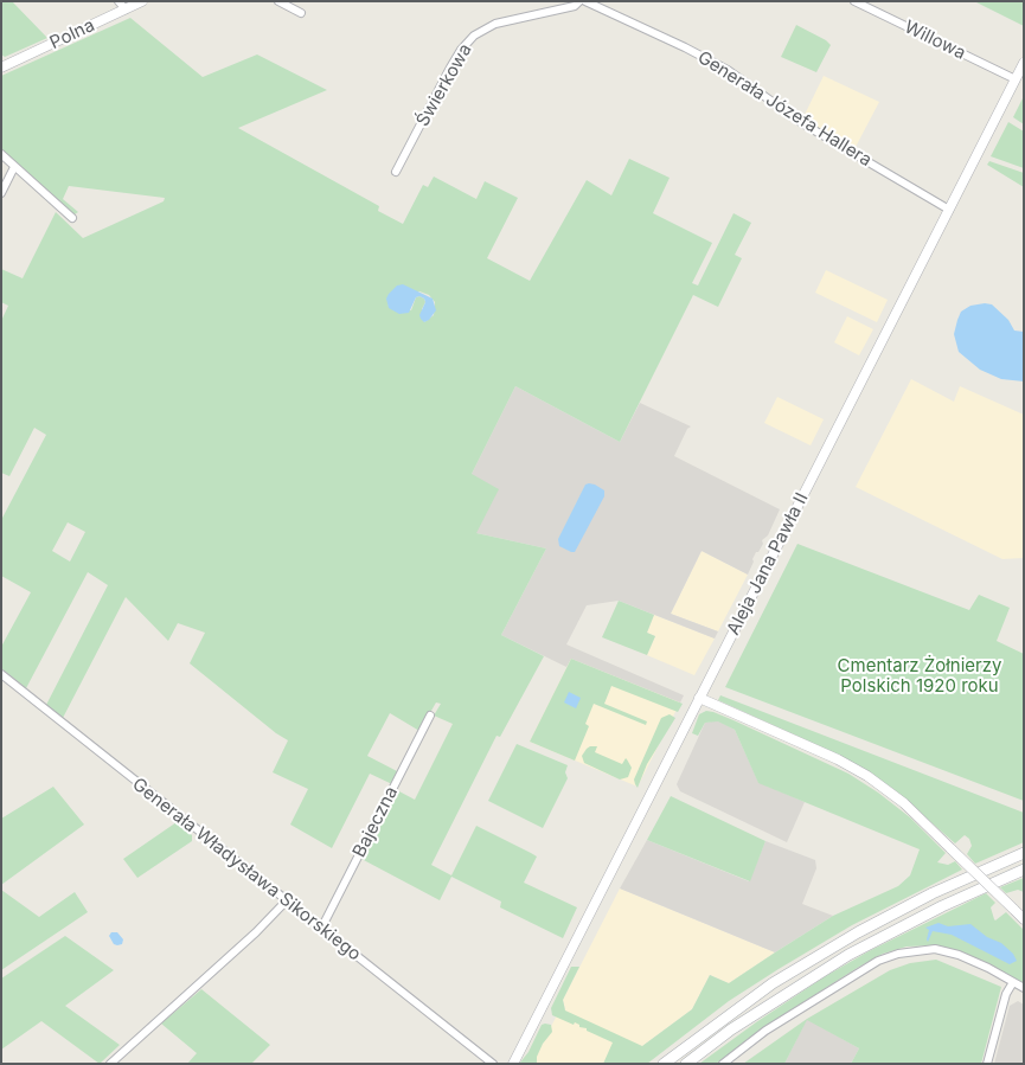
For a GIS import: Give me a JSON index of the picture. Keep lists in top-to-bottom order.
{
  "streets": {
    "street": [
      "Polna",
      "Willowa",
      "Świerkowa",
      "Generała Józefa Hallera",
      "Aleja Jana Pawła II",
      "Bajeczna",
      "Generała Władysława Sikorskiego"
    ]
  },
  "crossings": [
    ["Willowa", "Aleja Jana Pawła II"],
    ["Generała Józefa Hallera", "Aleja Jana Pawła II"],
    ["Bajeczna", "Generała Władysława Sikorskiego"]
  ],
  "parks": ["Cmentarz Żołnierzy Polskich 1920 roku"]
}
